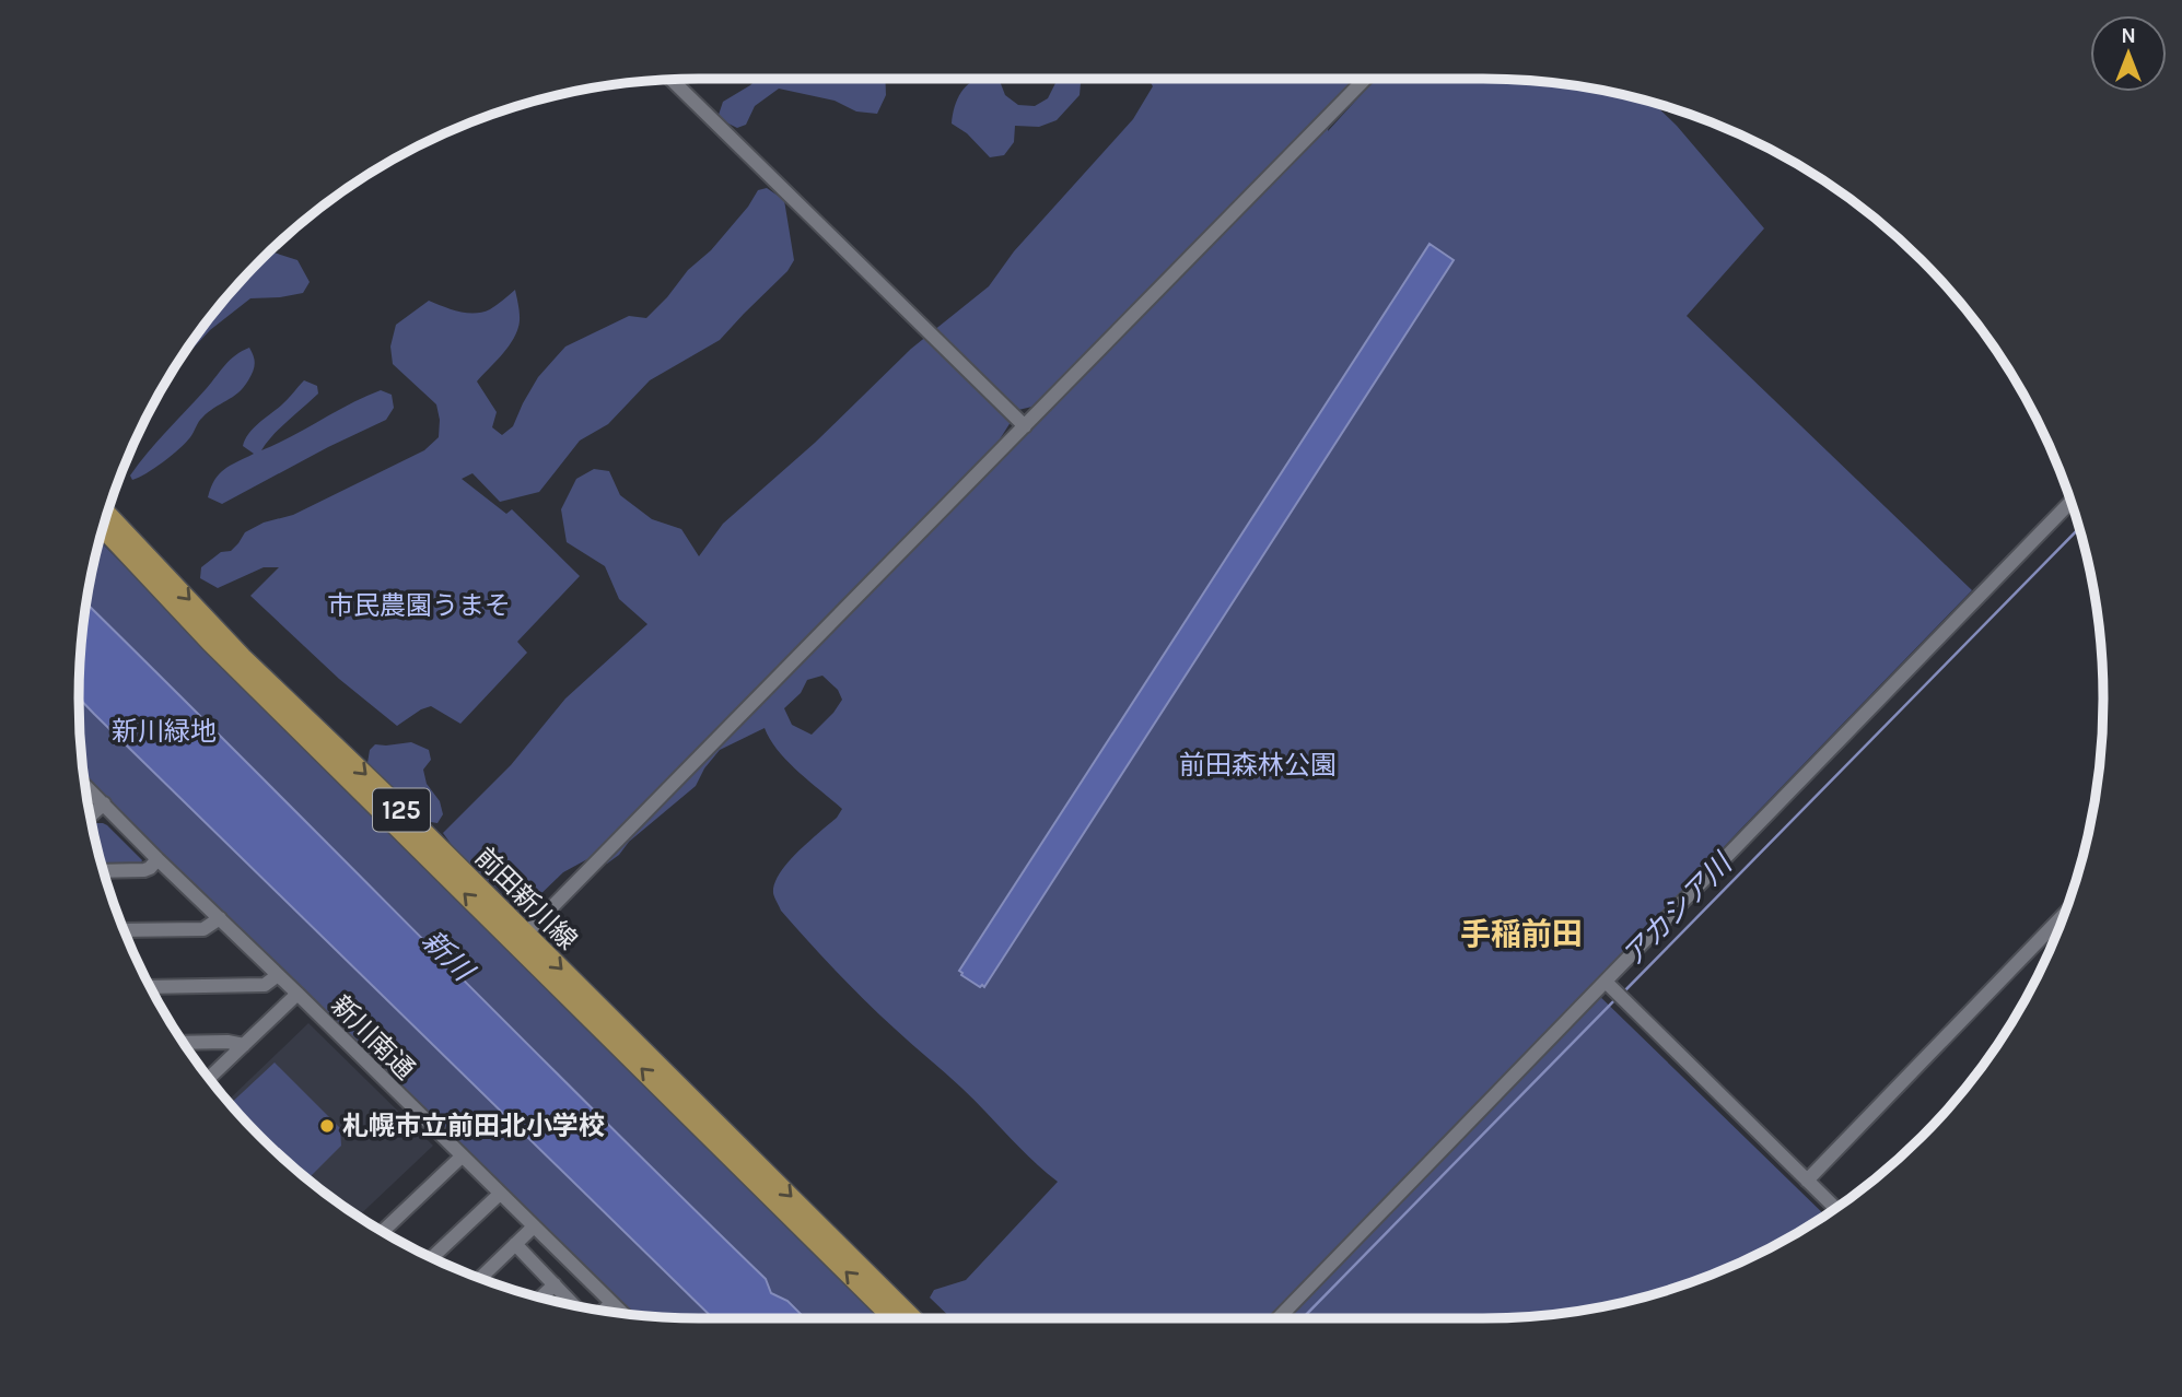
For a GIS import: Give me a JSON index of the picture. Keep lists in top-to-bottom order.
{
  "streets": {
    "main road": ["125", "前田新川線"],
    "street": ["新川南通"]
  },
  "districts": ["手稲前田"],
  "water": ["アカシア川", "新川"],
  "parks": ["市民農園うまそ", "新川緑地", "前田森林公園"],
  "places": ["札幌市立前田北小学校"],
  "north": "top"
}
